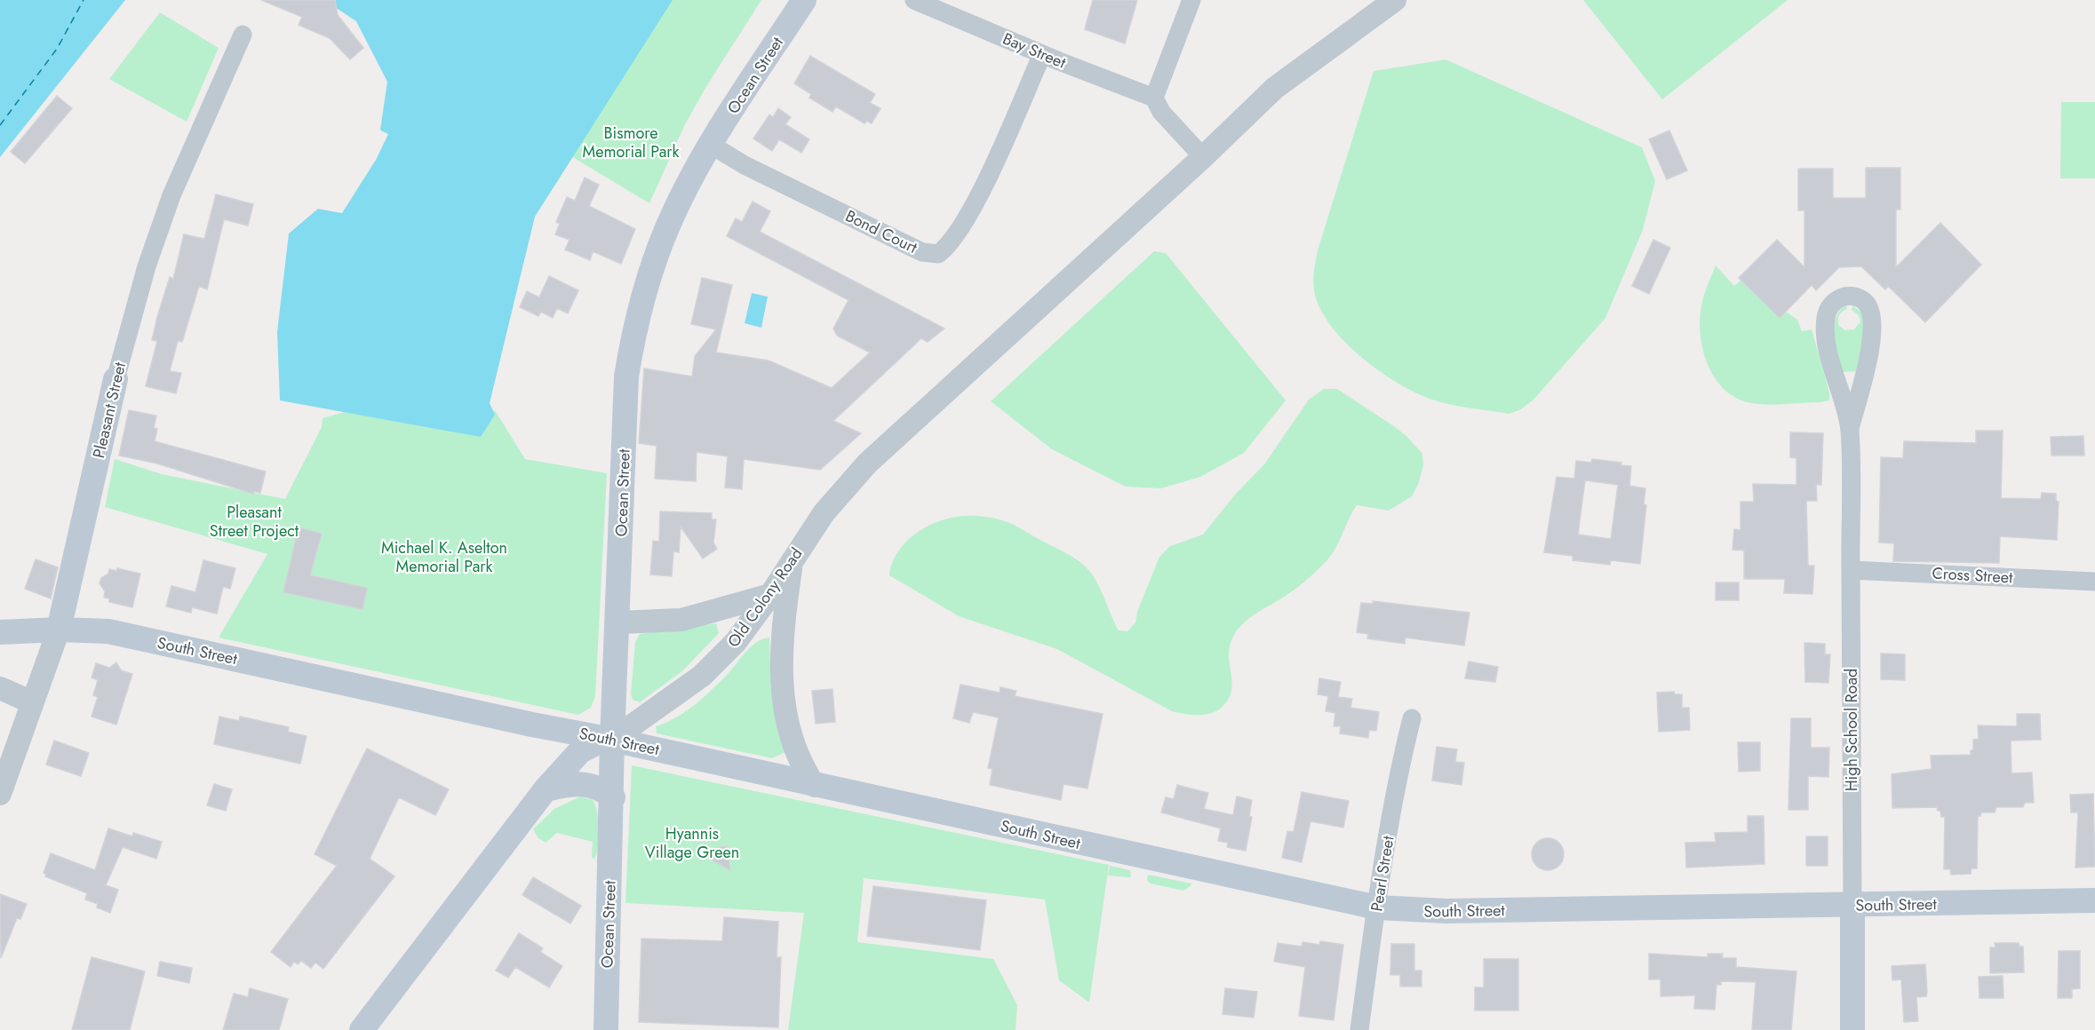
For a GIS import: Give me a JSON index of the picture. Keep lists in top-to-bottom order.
{
  "streets": {
    "main road": [
      "Ocean Street",
      "Pleasant Street",
      "Old Colony Road",
      "South Street",
      "High School Road"
    ],
    "street": [
      "Bay Street",
      "Bond Court",
      "Cross Street",
      "Pearl Street"
    ]
  },
  "crossings": [
    ["Bay Street", "Bond Court"],
    ["Ocean Street", "Bond Court"],
    ["Ocean Street", "Old Colony Road"],
    ["Ocean Street", "South Street"],
    ["Pleasant Street", "South Street"],
    ["Cross Street", "High School Road"],
    ["Old Colony Road", "South Street"],
    ["South Street", "High School Road"],
    ["South Street", "Pearl Street"]
  ],
  "parks": [
    "Bismore Memorial Park",
    "Pleasant Street Project",
    "Michael K. Aselton Memorial Park",
    "Hyannis Village Green"
  ]
}
